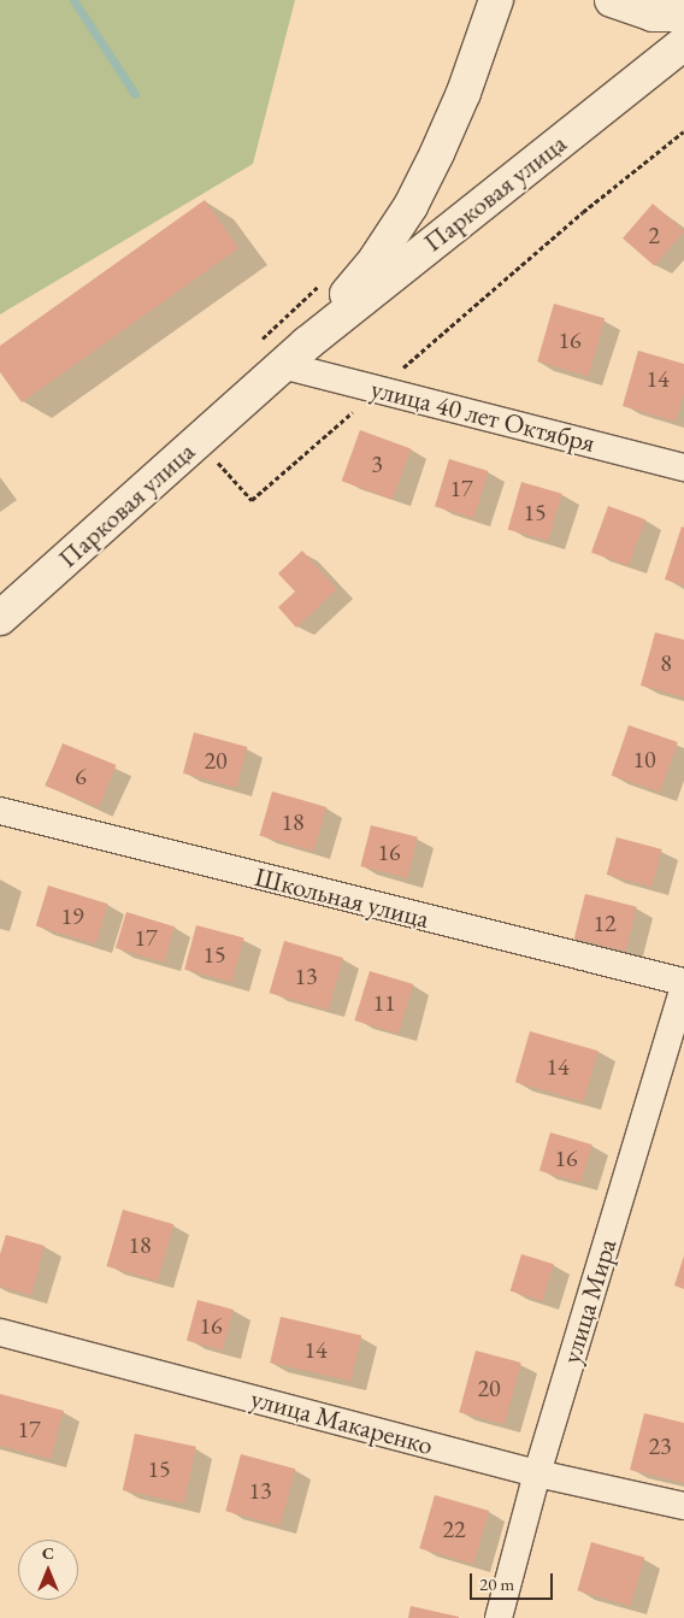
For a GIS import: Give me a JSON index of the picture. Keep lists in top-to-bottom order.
{
  "streets": {
    "main road": ["Парковая улица"],
    "street": [
      "улица 40 лет Октября",
      "Школьная улица",
      "улица Мира",
      "улица Макаренко"
    ]
  },
  "crossings": [
    ["Парковая улица", "улица 40 лет Октября"],
    ["Школьная улица", "улица Мира"],
    ["улица Мира", "улица Макаренко"]
  ],
  "house_numbers": [
    "2",
    "16",
    "14",
    "3",
    "17",
    "15",
    "8",
    "10",
    "20",
    "6",
    "18",
    "16",
    "19",
    "12",
    "17",
    "15",
    "13",
    "11",
    "14",
    "16",
    "18",
    "16",
    "14",
    "20",
    "17",
    "23",
    "15",
    "13",
    "22"
  ],
  "scale_bar": "20 m",
  "north": "top"
}
